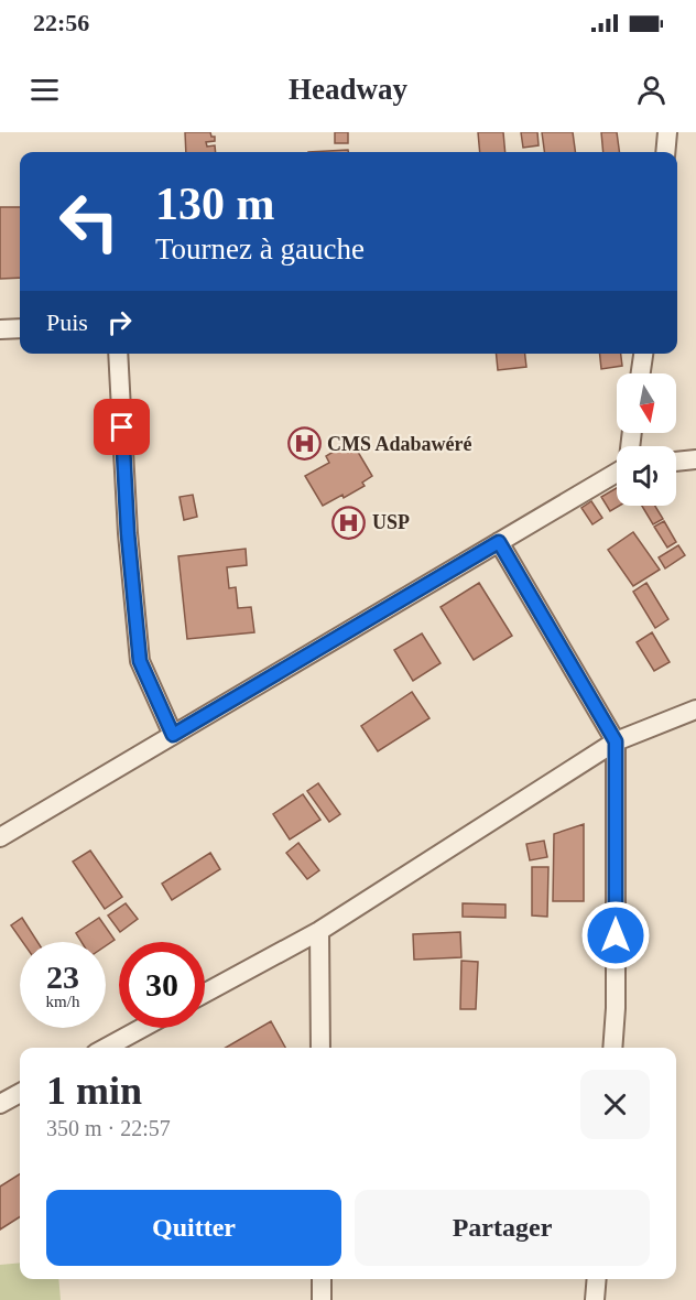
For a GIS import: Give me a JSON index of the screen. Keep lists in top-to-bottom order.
{
  "places": {
    "hospital": ["CMS Adabawéré", "USP"]
  },
  "north": "bottom",
  "page": {
    "status": "22:56",
    "header": "Headway",
    "turn": ["130 m", "Tournez à gauche"],
    "then": "Puis",
    "speed": "23 km/h",
    "limit": "30",
    "heading": ["1 min", "350 m · 22:57"],
    "buttons": ["Quitter", "Partager"]
  }
}
